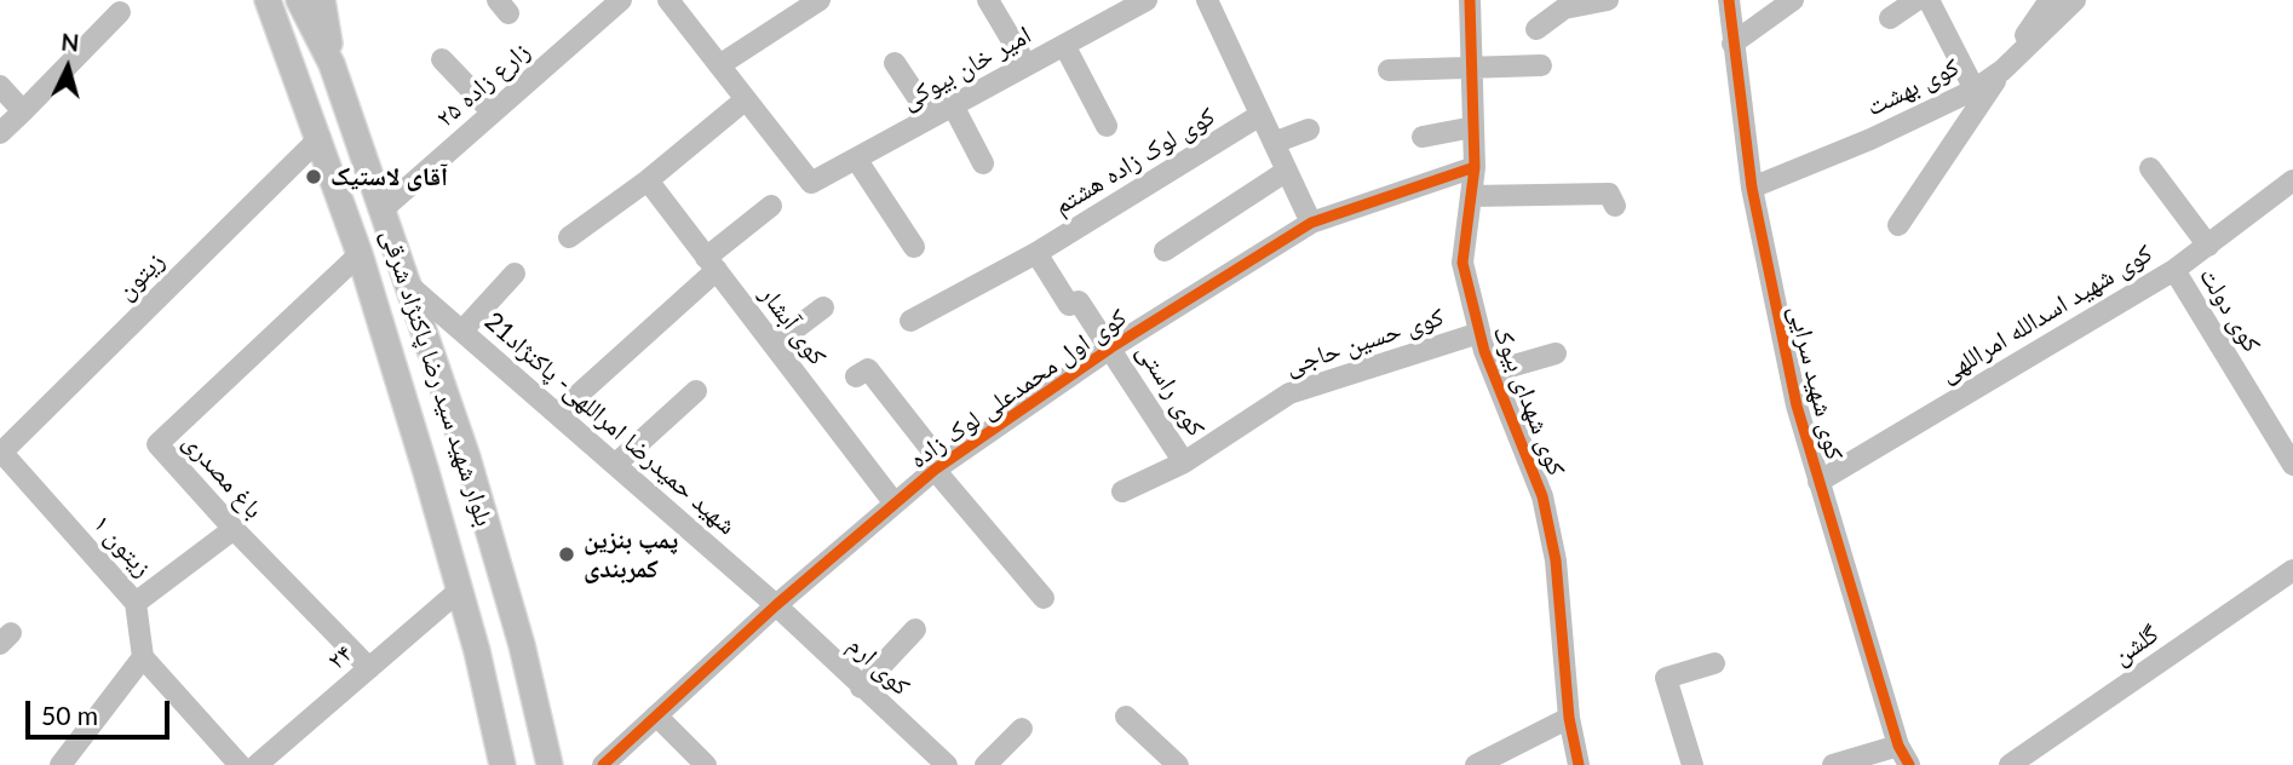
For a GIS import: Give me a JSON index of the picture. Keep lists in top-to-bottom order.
{
  "streets": {
    "main road": ["بلوار شهید سید رضا پاکنژاد شرقی"],
    "street": [
      "امیر خان بیوکی",
      "زارع زاده ۲۵",
      "کوی بهشت",
      "کوی لوک زاده هشتم",
      "زیتون",
      "کوی دولت",
      "کوی شهید اسدالله امراللهی",
      "کوی آبشار",
      "کوی حسین حاجی",
      "کوی شهید سرایی",
      "کوی اول محمدعلی لوک زاده",
      "کوی راستی",
      "کوی شهدای بیوک",
      "شهید حمیدرضا امراللهی- پاکنژاد21",
      "باغ مصدری",
      "زیتون ۱",
      "گلشن",
      "۲۴",
      "کوی ارم"
    ]
  },
  "crossings": [
    ["زارع زاده ۲۵", "بلوار شهید سید رضا پاکنژاد شرقی"],
    ["کوی بهشت", "کوی شهید سرایی"],
    ["زیتون", "بلوار شهید سید رضا پاکنژاد شرقی"],
    ["زیتون", "زیتون ۱"],
    ["کوی دولت", "کوی شهید اسدالله امراللهی"],
    ["کوی شهید اسدالله امراللهی", "کوی شهید سرایی"],
    ["کوی آبشار", "کوی اول محمدعلی لوک زاده"],
    ["کوی حسین حاجی", "کوی راستی"],
    ["کوی حسین حاجی", "کوی شهدای بیوک"],
    ["بلوار شهید سید رضا پاکنژاد شرقی", "شهید حمیدرضا امراللهی- پاکنژاد21"],
    ["بلوار شهید سید رضا پاکنژاد شرقی", "باغ مصدری"],
    ["بلوار شهید سید رضا پاکنژاد شرقی", "۲۴"],
    ["کوی اول محمدعلی لوک زاده", "کوی راستی"],
    ["کوی اول محمدعلی لوک زاده", "کوی شهدای بیوک"],
    ["کوی اول محمدعلی لوک زاده", "شهید حمیدرضا امراللهی- پاکنژاد21"],
    ["کوی اول محمدعلی لوک زاده", "کوی ارم"],
    ["شهید حمیدرضا امراللهی- پاکنژاد21", "کوی ارم"],
    ["باغ مصدری", "۲۴"]
  ],
  "places": ["آقای لاستیک", "پمپ بنزین کمربندی"],
  "scale_bar": "50 m",
  "north": "top"
}
